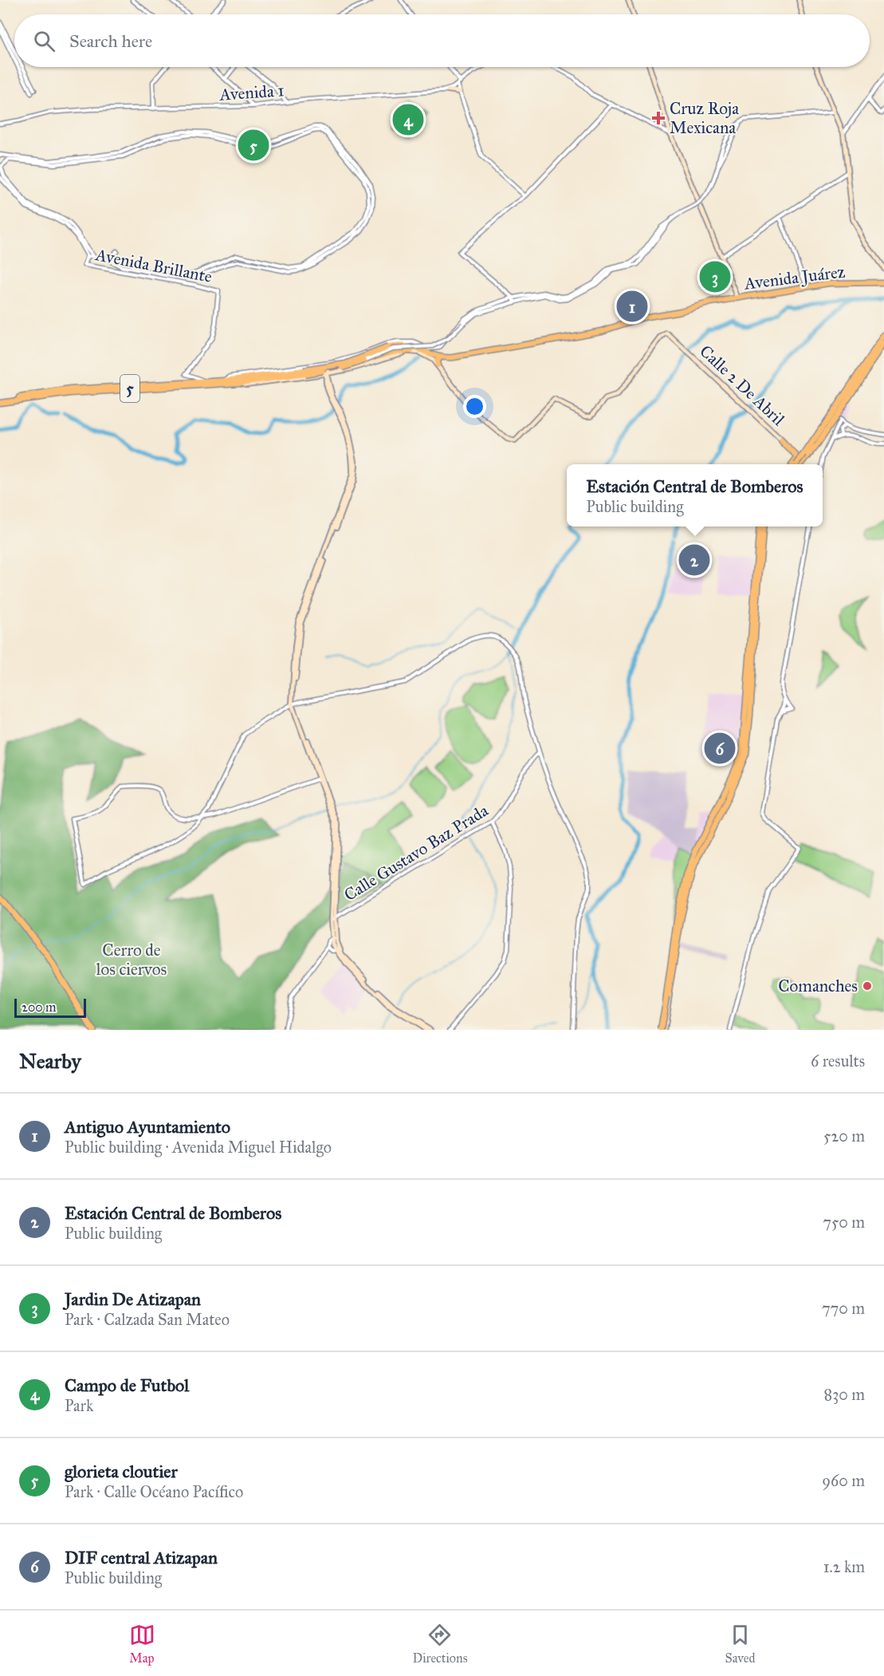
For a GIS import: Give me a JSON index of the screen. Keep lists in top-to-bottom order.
{
  "streets": {
    "main road": ["Avenida Juárez", "Calle 2 De Abril", "5"],
    "street": ["Avenida 1", "Avenida Brillante", "Calle Gustavo Baz Prada"]
  },
  "crossings": [
    ["Avenida Juárez", "5"]
  ],
  "parks": ["Cerro de los ciervos"],
  "places": {
    "health": ["Cruz Roja Mexicana"],
    "other": ["Comanches"]
  },
  "scale_bar": "200 m",
  "page": {
    "search": "Search here",
    "pins": [
      "4",
      "5",
      "3",
      "1",
      "2",
      "6"
    ],
    "popup": ["Estación Central de Bomberos", "Public building"],
    "scale": "200 m",
    "heading": ["Nearby", "6 results"],
    "list": [
      {
        "mark": "1",
        "name": "Antiguo Ayuntamiento",
        "note": "Public building · Avenida Miguel Hidalgo",
        "value": "520 m"
      },
      {
        "mark": "2",
        "name": "Estación Central de Bomberos",
        "note": "Public building",
        "value": "750 m"
      },
      {
        "mark": "3",
        "name": "Jardin De Atizapan",
        "note": "Park · Calzada San Mateo",
        "value": "770 m"
      },
      {
        "mark": "4",
        "name": "Campo de Futbol",
        "note": "Park",
        "value": "830 m"
      },
      {
        "mark": "5",
        "name": "glorieta cloutier",
        "note": "Park · Calle Océano Pacífico",
        "value": "960 m"
      },
      {
        "mark": "6",
        "name": "DIF central Atizapan",
        "note": "Public building",
        "value": "1.2 km"
      }
    ],
    "nav": ["Map", "Directions", "Saved"]
  }
}
